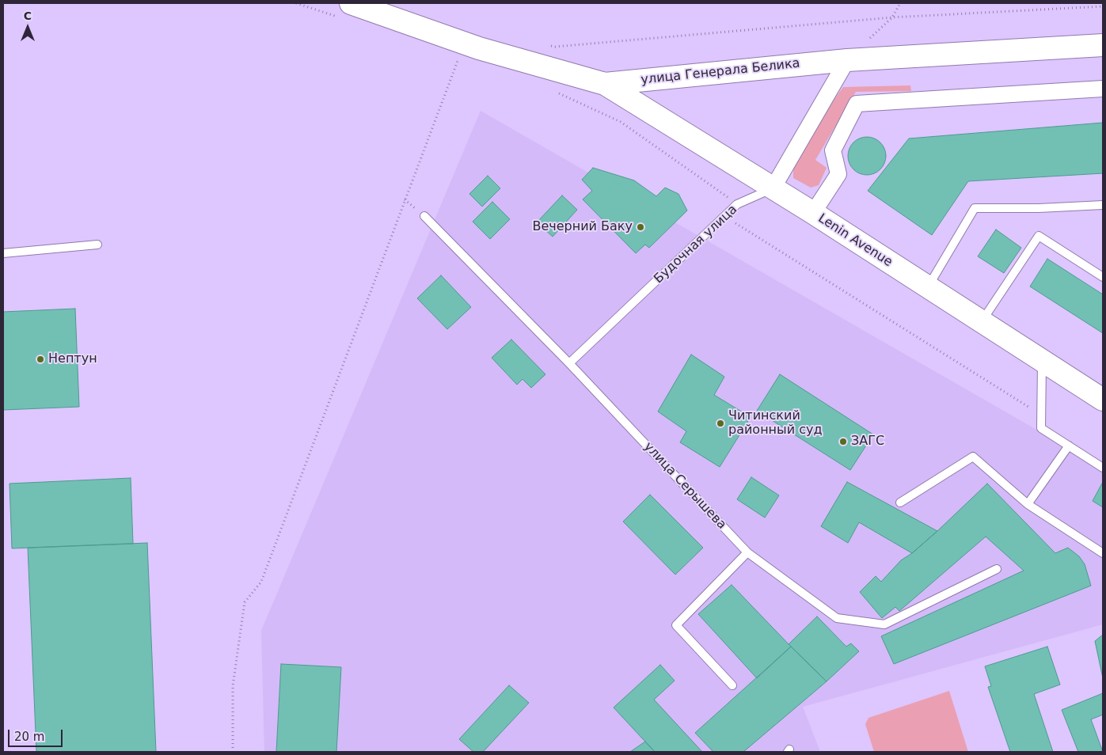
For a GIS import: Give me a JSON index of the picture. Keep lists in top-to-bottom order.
{
  "streets": {
    "main road": ["улица Генерала Белика", "Lenin Avenue"],
    "lane": ["Будочная улица", "улица Серышева"]
  },
  "crossings": [
    ["улица Генерала Белика", "Lenin Avenue"],
    ["Lenin Avenue", "Будочная улица"],
    ["Будочная улица", "улица Серышева"]
  ],
  "places": [
    "Вечерний Баку",
    "Нептун",
    "Читинский районный суд",
    "ЗАГС"
  ],
  "scale_bar": "20 m",
  "north": "top"
}
